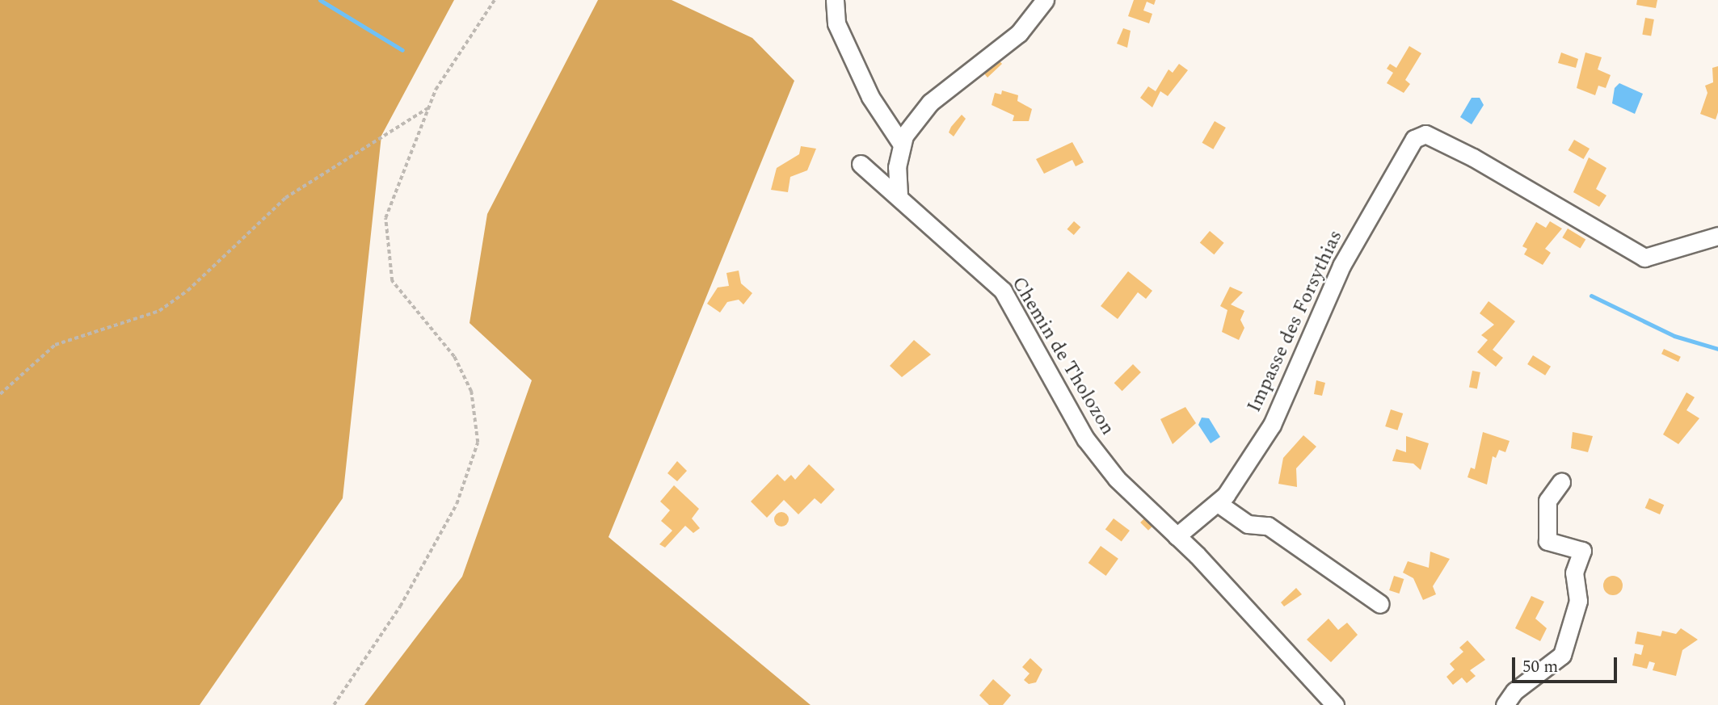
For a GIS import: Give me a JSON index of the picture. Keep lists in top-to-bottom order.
{
  "streets": {
    "street": ["Impasse des Forsythias", "Chemin de Tholozon"]
  },
  "crossings": [
    ["Impasse des Forsythias", "Chemin de Tholozon"]
  ],
  "scale_bar": "50 m"
}
